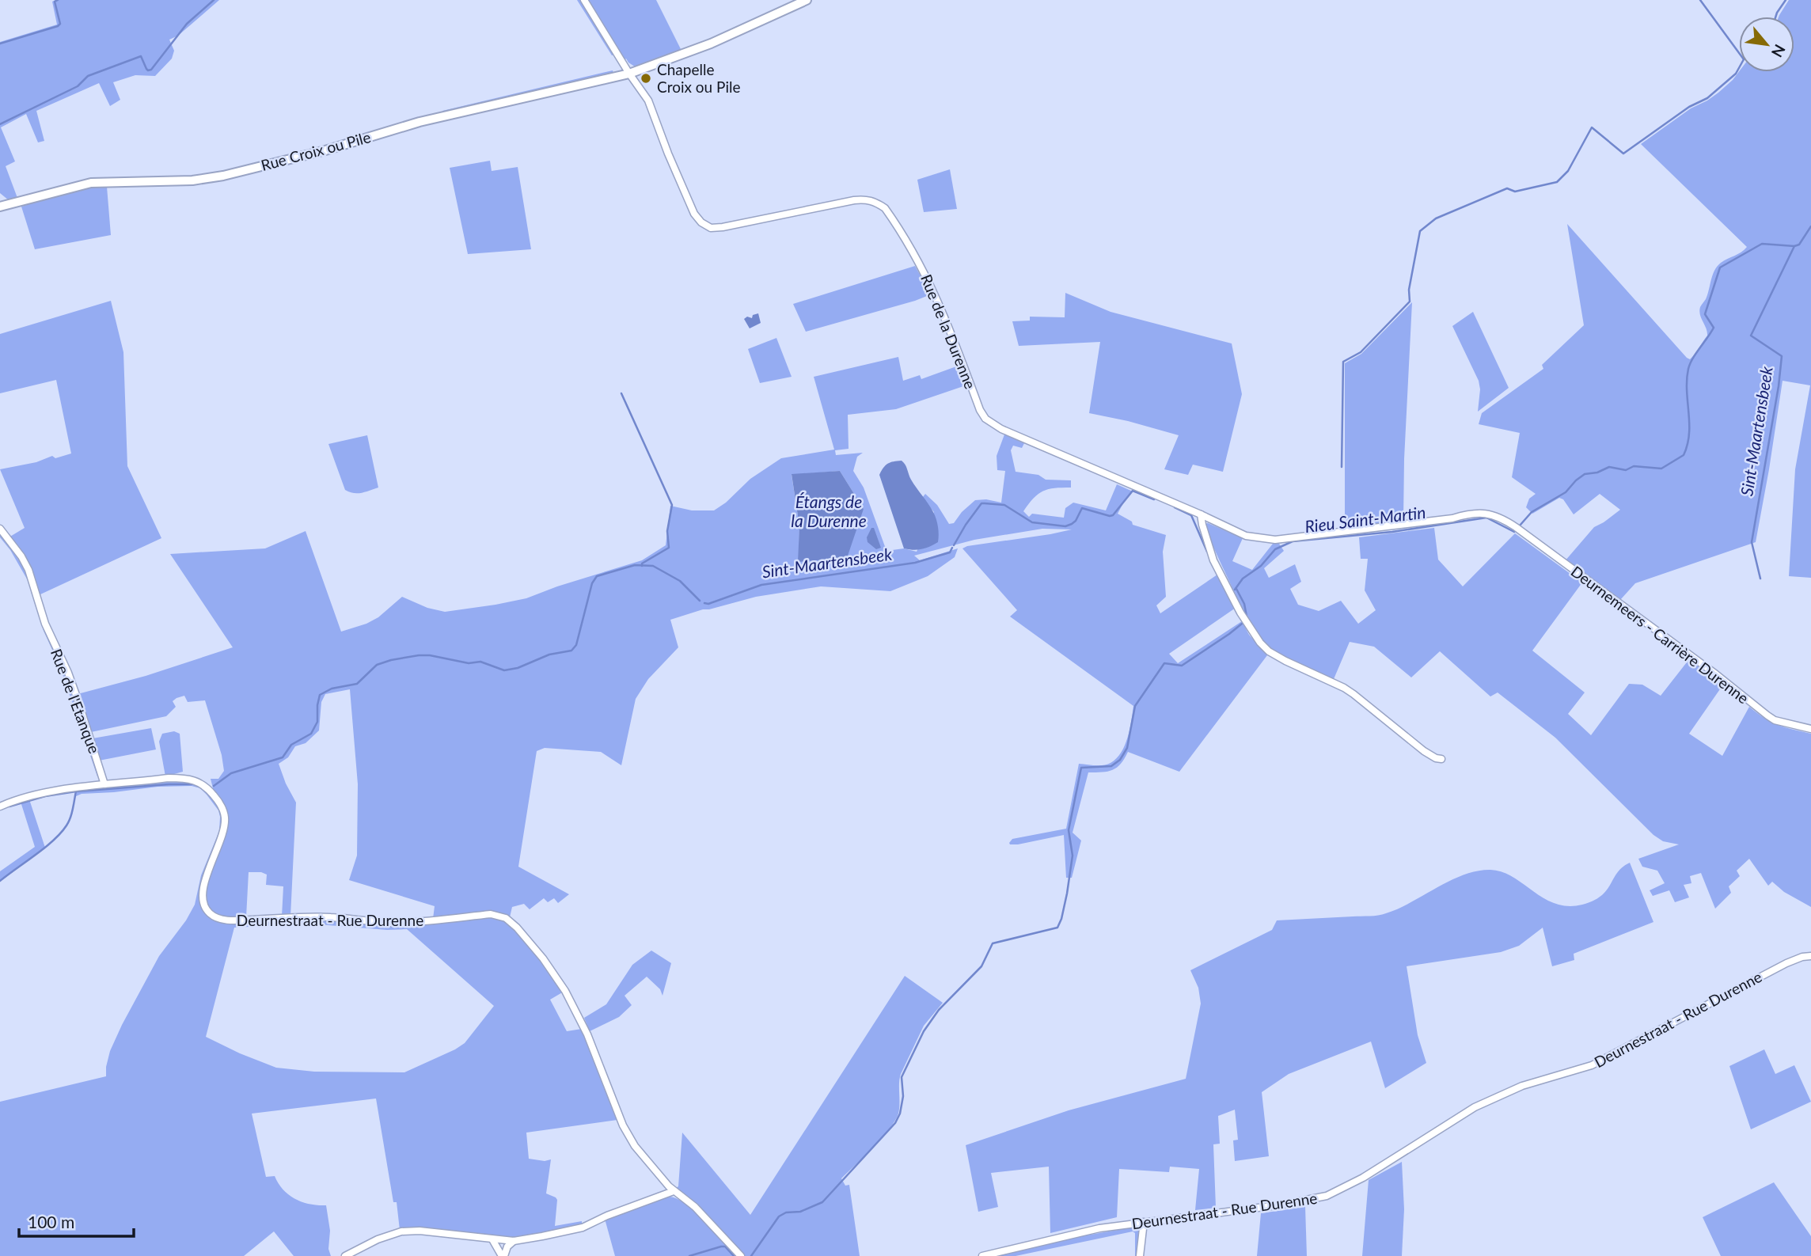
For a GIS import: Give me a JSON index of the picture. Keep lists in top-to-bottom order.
{
  "streets": {
    "street": [
      "Rue Croix ou Pile",
      "Rue de la Durenne",
      "Deurnemeers - Carrière Durenne",
      "Rue de l'Etanque",
      "Deurnestraat - Rue Durenne"
    ]
  },
  "crossings": [
    ["Rue Croix ou Pile", "Rue de la Durenne"],
    ["Rue de la Durenne", "Deurnemeers - Carrière Durenne"],
    ["Rue de l'Etanque", "Deurnestraat - Rue Durenne"]
  ],
  "water": ["Sint-Maartensbeek", "Étangs de la Durenne", "Rieu Saint-Martin"],
  "places": ["Chapelle Croix ou Pile"],
  "scale_bar": "100 m",
  "north": "bottom right"
}
